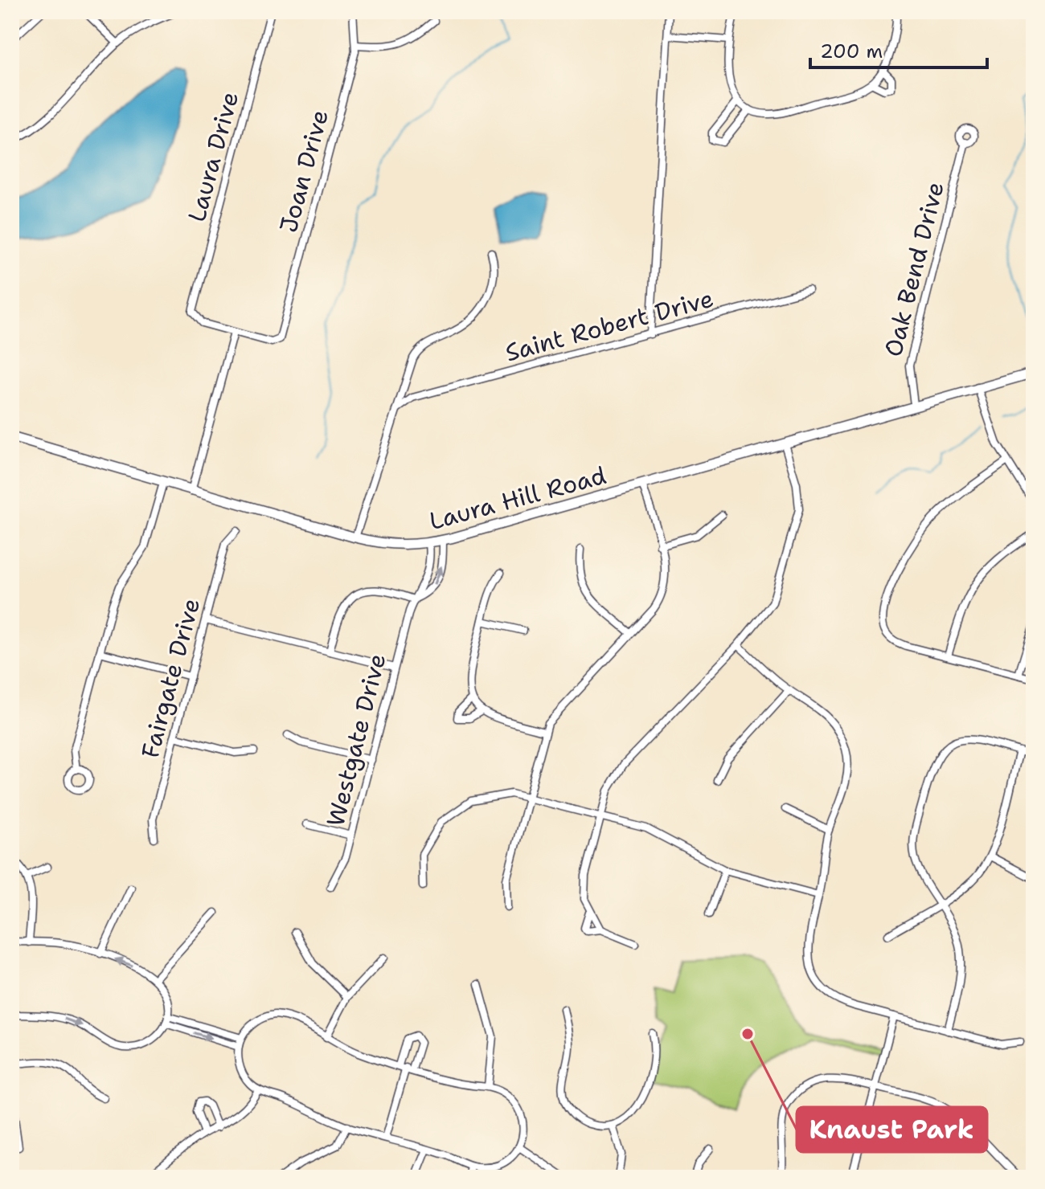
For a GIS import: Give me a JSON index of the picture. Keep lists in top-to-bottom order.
{
  "streets": {
    "main road": ["Laura Hill Road"],
    "street": [
      "Laura Drive",
      "Joan Drive",
      "Oak Bend Drive",
      "Saint Robert Drive",
      "Fairgate Drive",
      "Westgate Drive"
    ]
  },
  "crossings": [
    ["Laura Drive", "Joan Drive"],
    ["Oak Bend Drive", "Laura Hill Road"],
    ["Laura Hill Road", "Westgate Drive"]
  ],
  "places": ["Knaust Park"],
  "scale_bar": "200 m"
}
